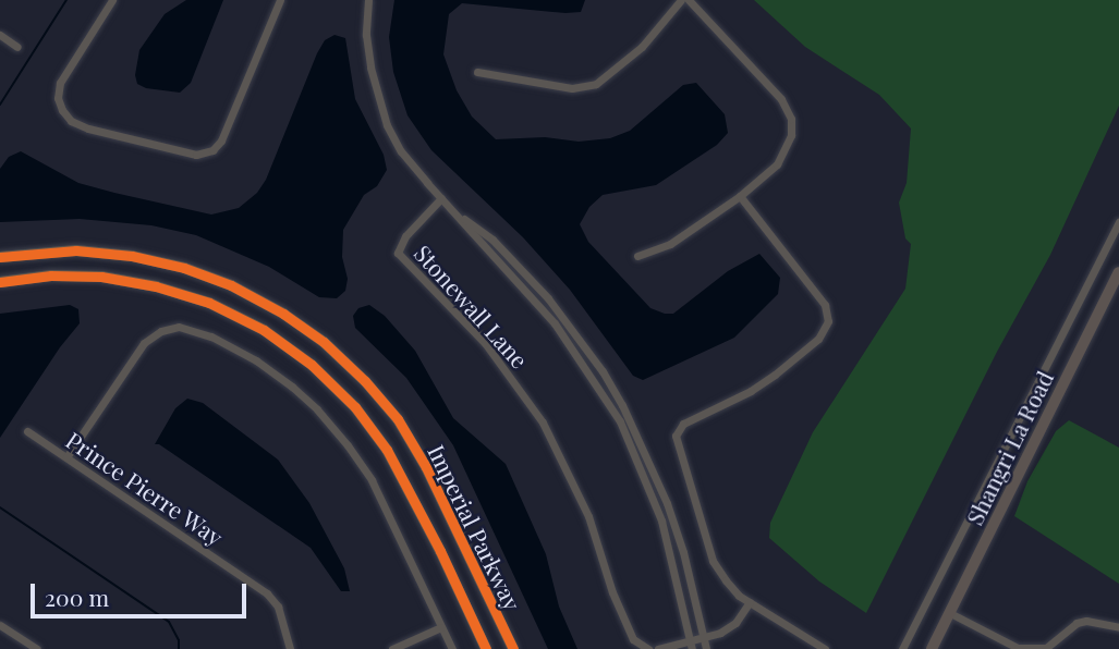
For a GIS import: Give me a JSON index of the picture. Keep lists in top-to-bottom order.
{
  "streets": {
    "main road": ["Imperial Parkway"],
    "street": ["Stonewall Lane", "Shangri La Road", "Prince Pierre Way"]
  },
  "scale_bar": "200 m"
}
